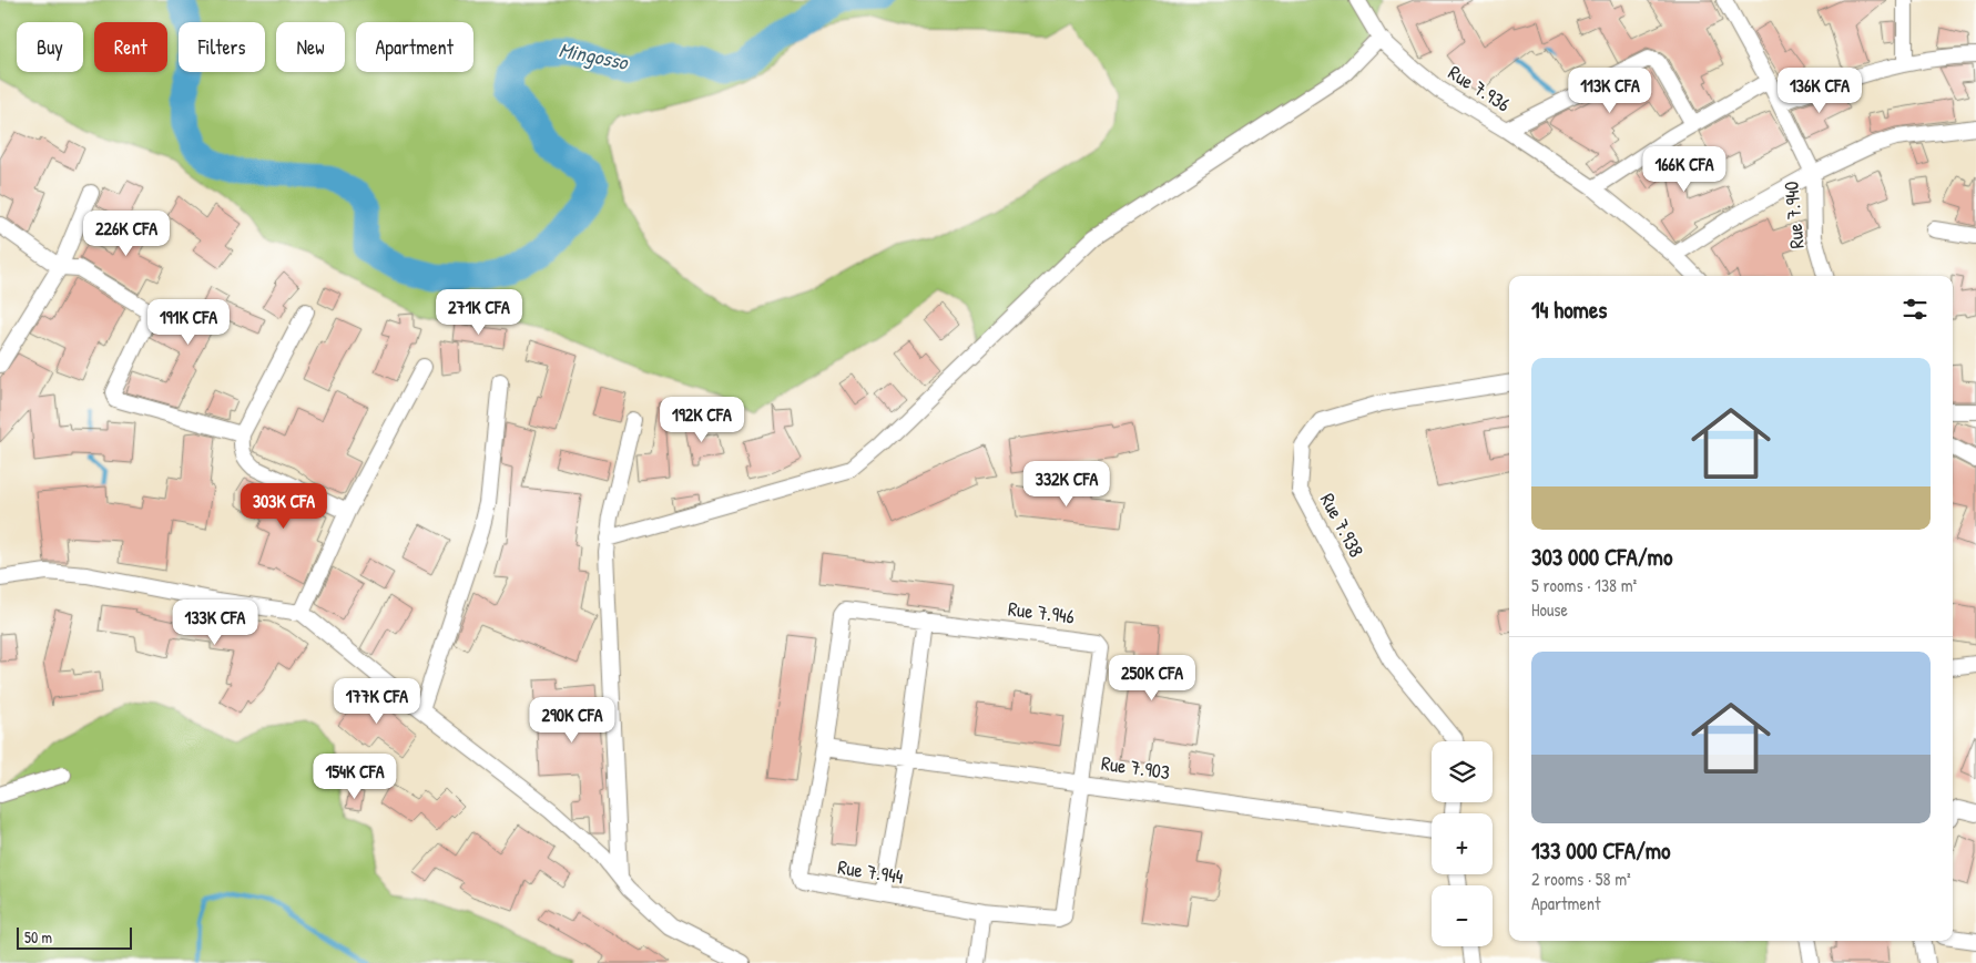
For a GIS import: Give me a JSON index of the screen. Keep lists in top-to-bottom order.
{
  "streets": {
    "street": [
      "Rue 7.936",
      "Rue 7.940",
      "Rue 7.938",
      "Rue 7.946",
      "Rue 7.903",
      "Rue 7.944"
    ]
  },
  "crossings": [
    ["Rue 7.946", "Rue 7.903"],
    ["Rue 7.946", "Rue 7.944"],
    ["Rue 7.903", "Rue 7.944"]
  ],
  "water": ["Mingosso"],
  "scale_bar": "50 m",
  "page": {
    "chip": [
      "Buy",
      "Rent",
      "Filters",
      "New",
      "Apartment"
    ],
    "price": [
      "113K CFA",
      "136K CFA",
      "166K CFA",
      "226K CFA",
      "271K CFA",
      "191K CFA",
      "192K CFA",
      "332K CFA",
      "303K CFA",
      "133K CFA",
      "250K CFA",
      "177K CFA",
      "290K CFA",
      "154K CFA"
    ],
    "heading": "14 homes",
    "list": [
      {
        "name": "303 000 CFA/mo",
        "note": "5 rooms · 138 m² · House"
      },
      {
        "name": "133 000 CFA/mo",
        "note": "2 rooms · 58 m² · Apartment"
      }
    ],
    "map_buttons": ["+", "−"],
    "scale": "50 m"
  }
}
